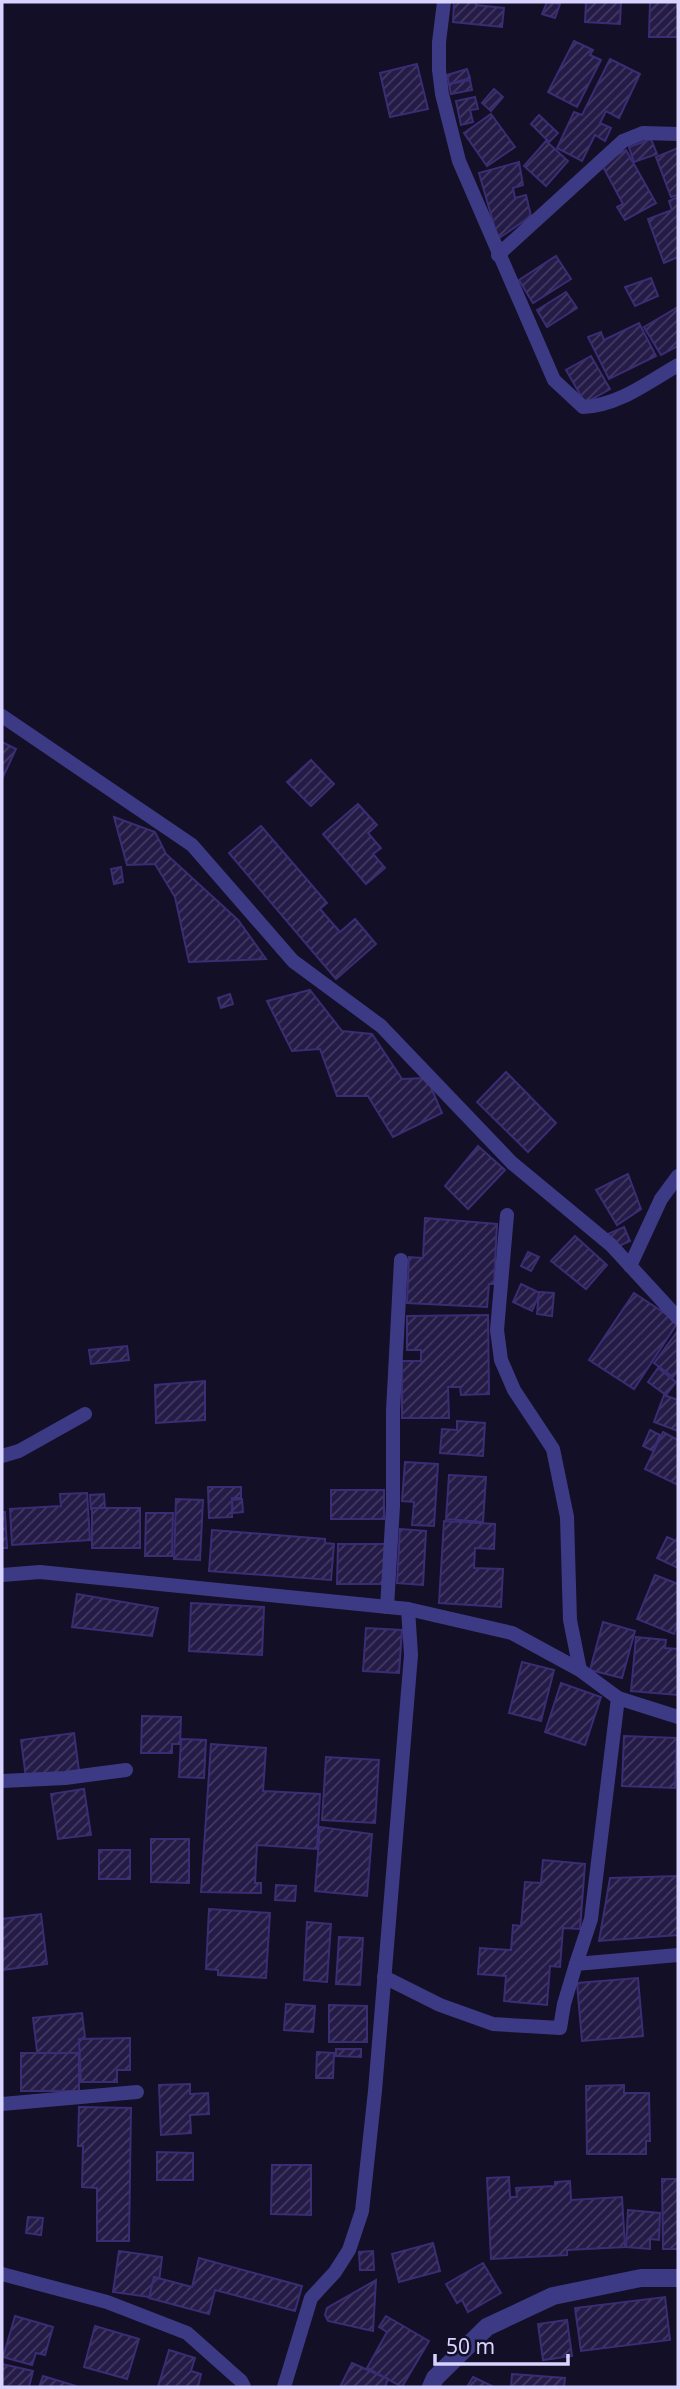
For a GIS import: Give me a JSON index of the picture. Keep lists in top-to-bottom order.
{
  "scale_bar": "50 m"
}
